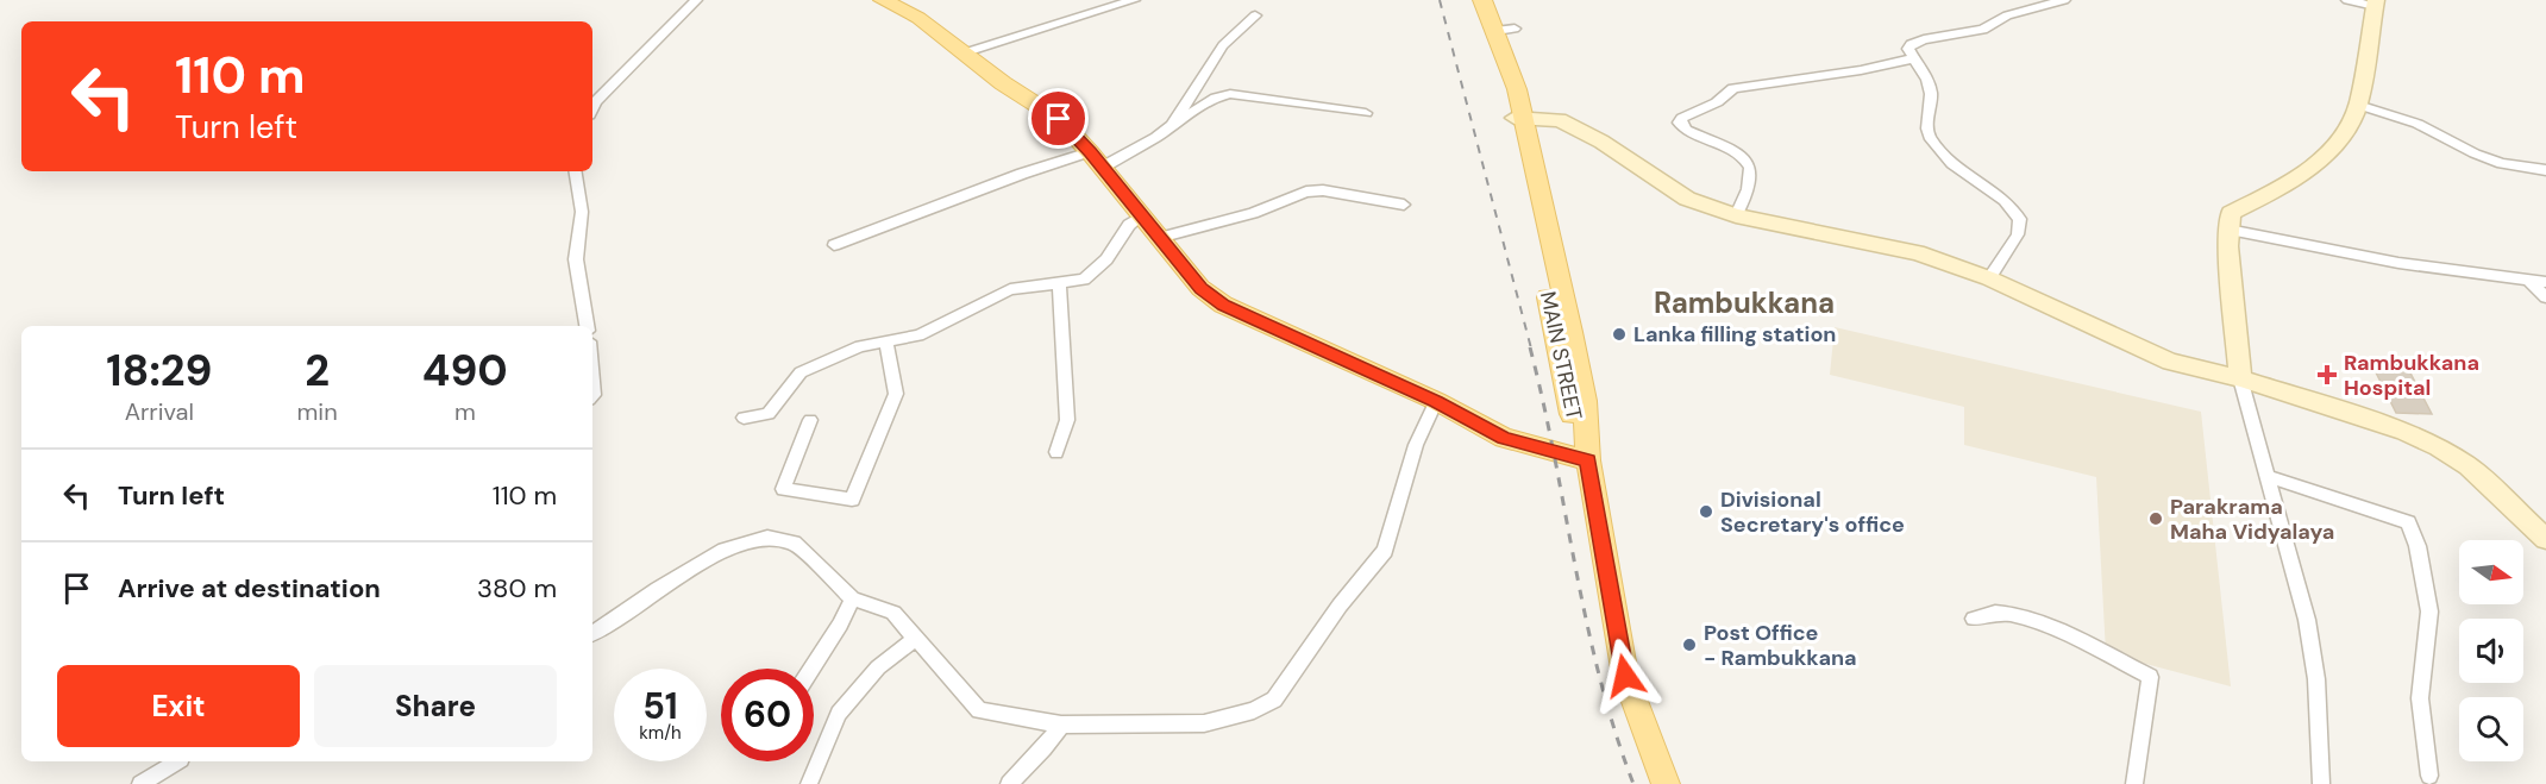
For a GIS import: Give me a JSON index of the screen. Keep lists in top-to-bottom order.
{
  "streets": {
    "main road": ["MAIN STREET"]
  },
  "districts": ["Rambukkana"],
  "places": {
    "other": [
      "Lanka filling station",
      "Divisional Secretary's office",
      "Parakrama Maha Vidyalaya",
      "Post Office - Rambukkana"
    ],
    "health": ["Rambukkana Hospital"]
  },
  "north": "right",
  "page": {
    "turn": ["110 m", "Turn left"],
    "eta": [
      "18:29",
      "Arrival",
      "2",
      "min",
      "490",
      "m"
    ],
    "list": [
      {
        "name": "Turn left",
        "value": "110 m"
      },
      {
        "name": "Arrive at destination",
        "value": "380 m"
      }
    ],
    "buttons": ["Exit", "Share"],
    "speed": "51 km/h",
    "limit": "60"
  }
}
